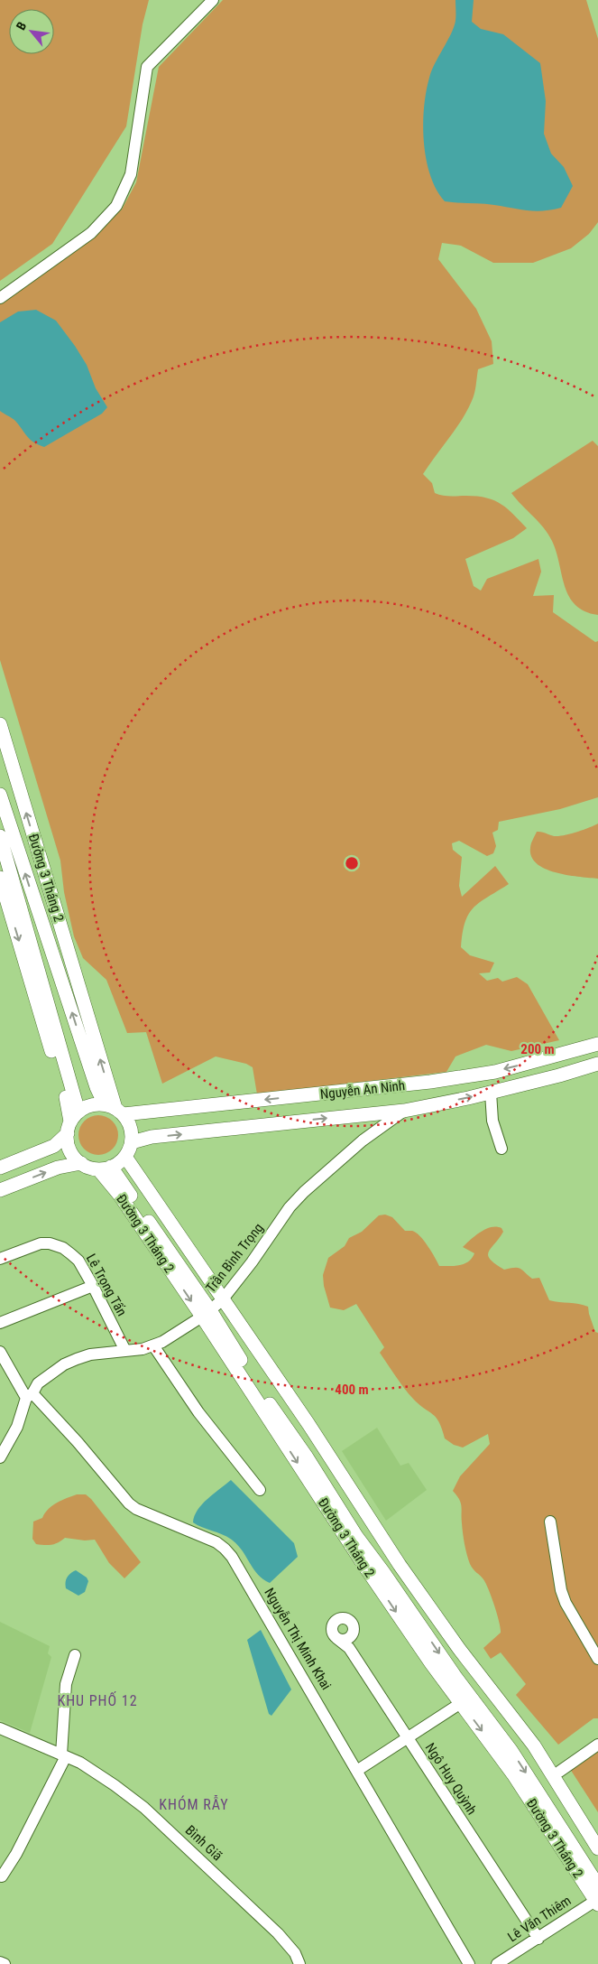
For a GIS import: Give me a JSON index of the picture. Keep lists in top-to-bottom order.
{
  "streets": {
    "main road": ["Đường 3 Tháng 2", "Nguyễn An Ninh"],
    "street": [
      "Trần Bình Trọng",
      "Lê Trọng Tấn",
      "Nguyễn Thị Minh Khai",
      "Ngô Huy Quỳnh",
      "Bình Giã",
      "Lê Văn Thiêm"
    ]
  },
  "crossings": [
    ["Đường 3 Tháng 2", "Nguyễn An Ninh"],
    ["Đường 3 Tháng 2", "Trần Bình Trọng"],
    ["Đường 3 Tháng 2", "Lê Văn Thiêm"],
    ["Nguyễn An Ninh", "Trần Bình Trọng"],
    ["Trần Bình Trọng", "Lê Trọng Tấn"],
    ["Trần Bình Trọng", "Nguyễn Thị Minh Khai"],
    ["Ngô Huy Quỳnh", "Lê Văn Thiêm"]
  ],
  "districts": ["KHU PHỐ 12", "KHÓM RẪY"],
  "north": "top left",
  "rings": ["200 m", "400 m"]
}
